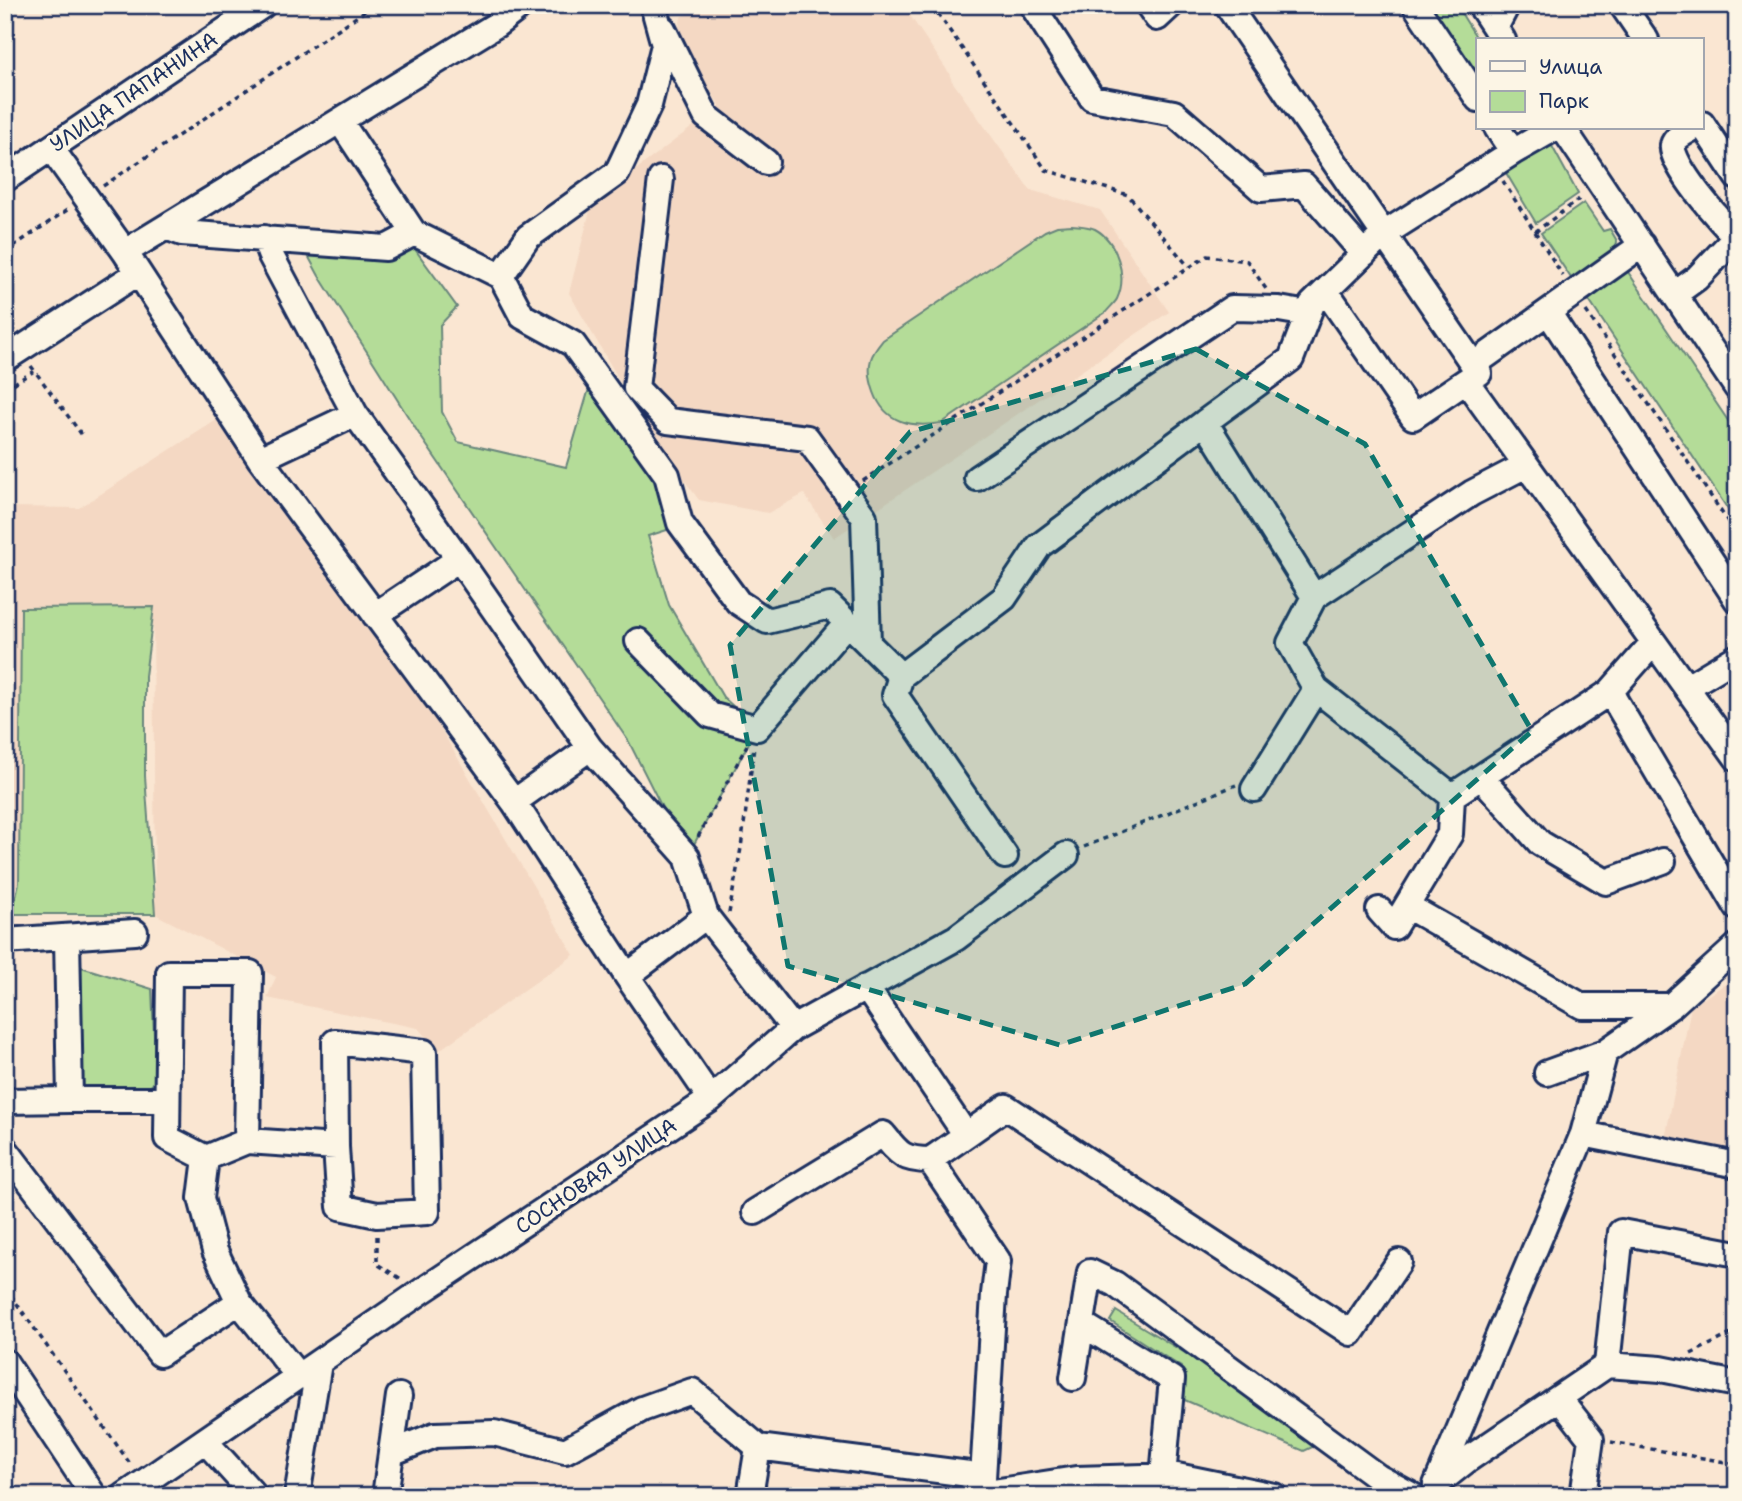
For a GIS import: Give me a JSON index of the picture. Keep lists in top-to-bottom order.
{
  "streets": {
    "street": ["УЛИЦА ПАПАНИНА", "СОСНОВАЯ УЛИЦА"]
  },
  "legend": ["Улица", "Парк"]
}
